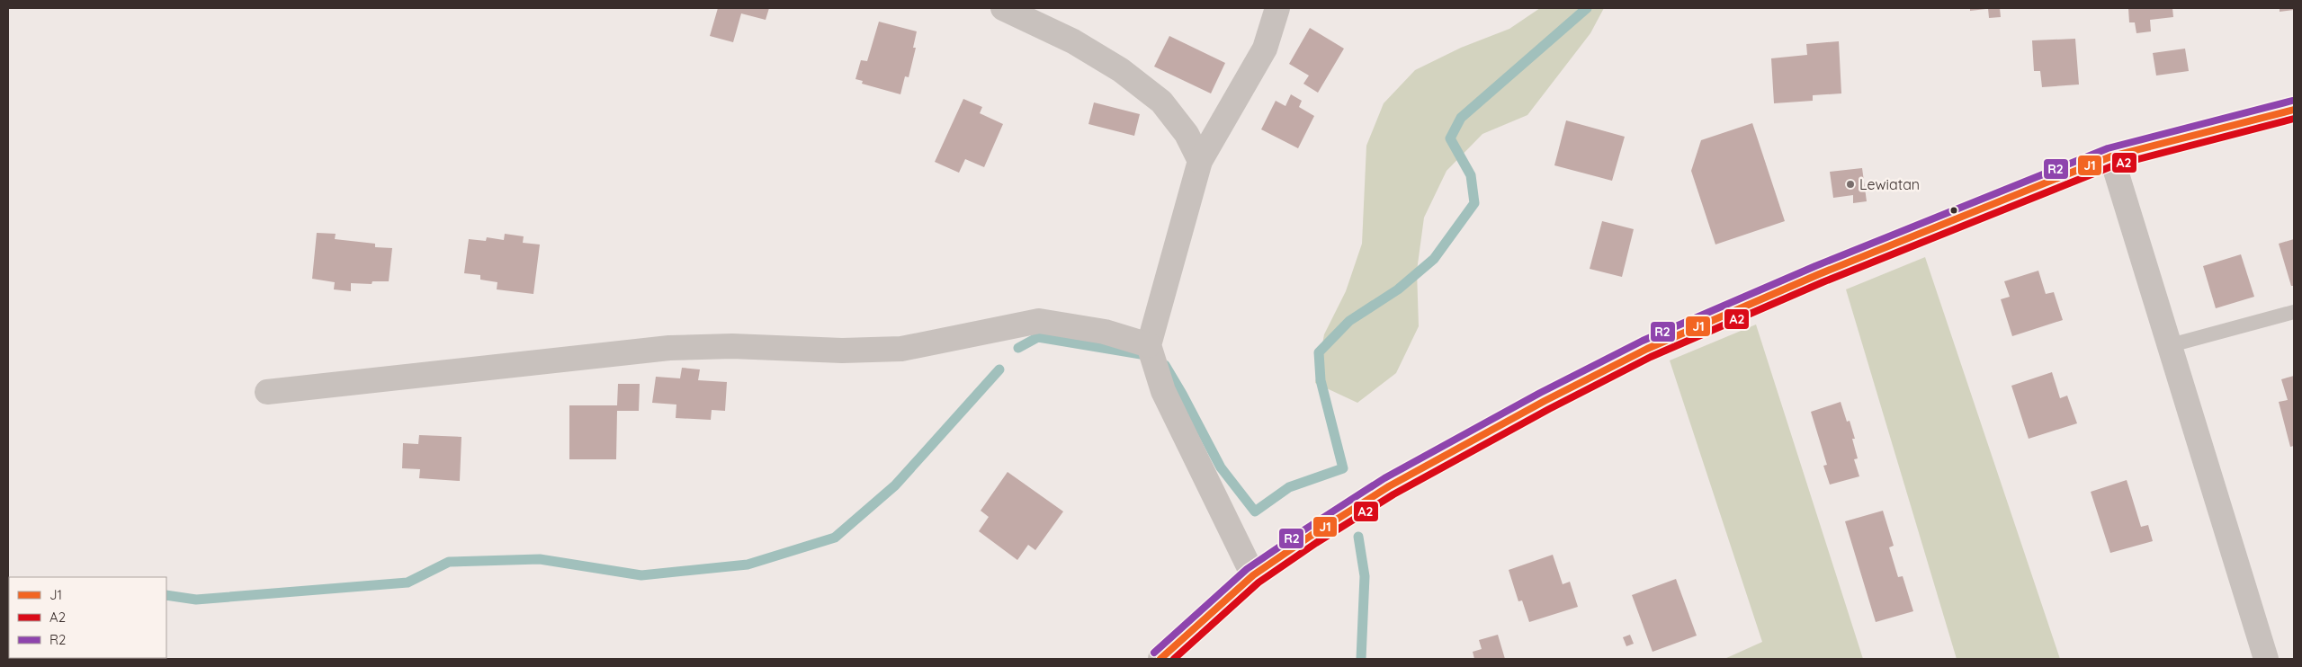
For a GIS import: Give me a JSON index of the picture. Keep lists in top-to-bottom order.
{
  "places": ["Lewiatan"],
  "lines": ["transit line R2", "transit line J1", "transit line A2"],
  "legend": ["J1", "A2", "R2"]
}
